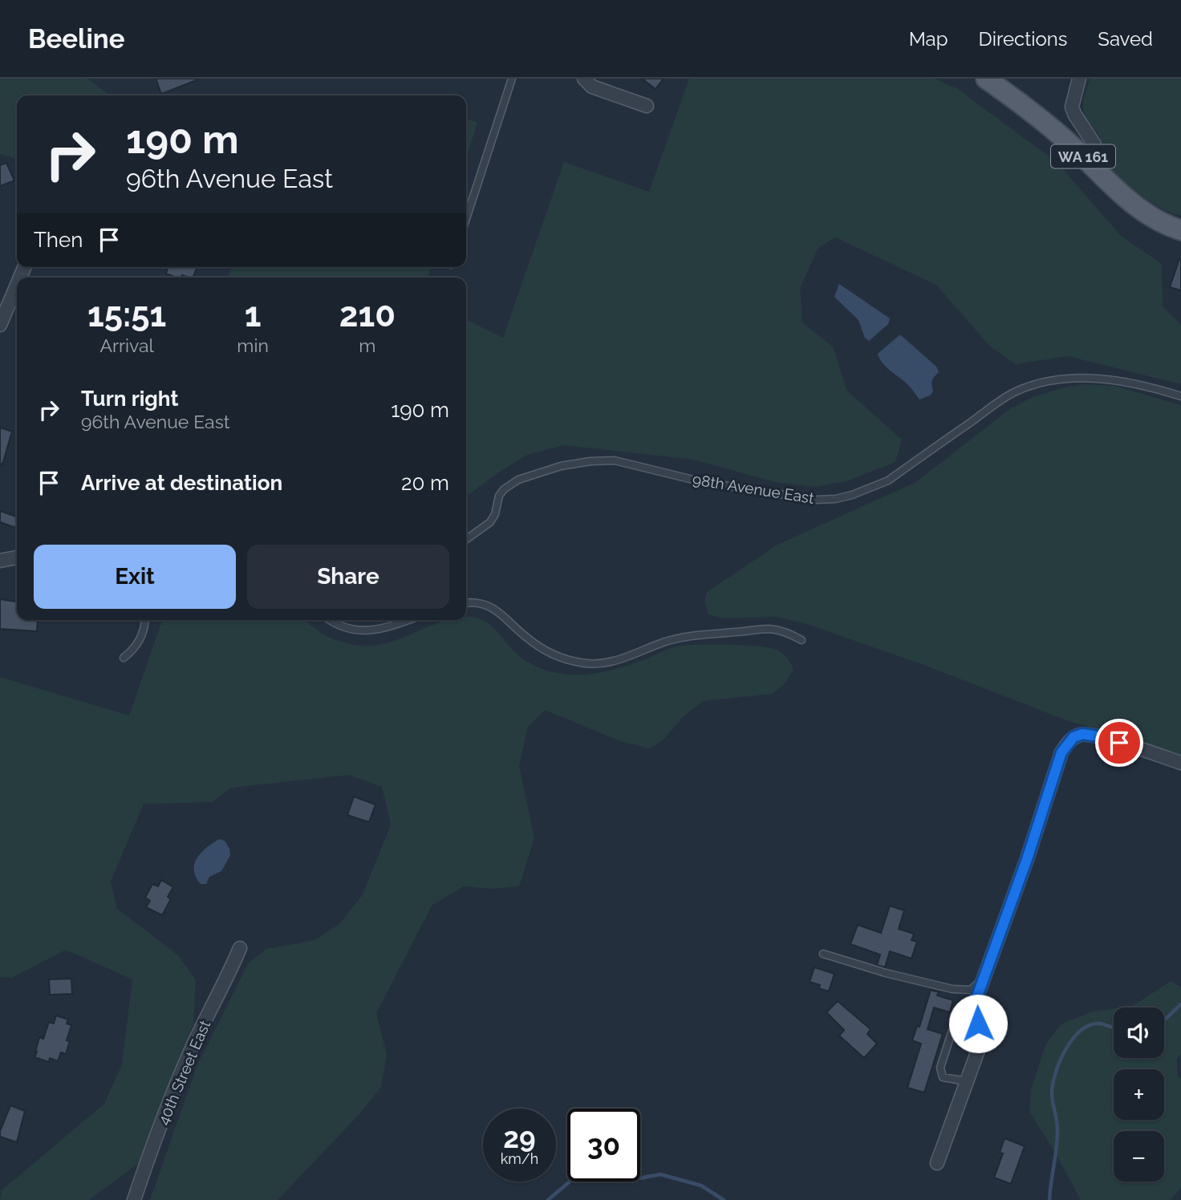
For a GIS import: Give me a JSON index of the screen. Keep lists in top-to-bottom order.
{
  "streets": {
    "main road": ["WA 161"],
    "street": ["40th Street East"],
    "lane": ["98th Avenue East"]
  },
  "page": {
    "header": "Beeline",
    "nav": ["Map", "Directions", "Saved"],
    "turn": ["190 m", "96th Avenue East"],
    "then": "Then",
    "eta": [
      "15:51",
      "Arrival",
      "1",
      "min",
      "210",
      "m"
    ],
    "list": [
      {
        "name": "Turn right",
        "note": "96th Avenue East",
        "value": "190 m"
      },
      {
        "name": "Arrive at destination",
        "value": "20 m"
      }
    ],
    "buttons": ["Exit", "Share"],
    "map_buttons": ["+", "−"],
    "speed": "29 km/h",
    "limit": "30"
  }
}
